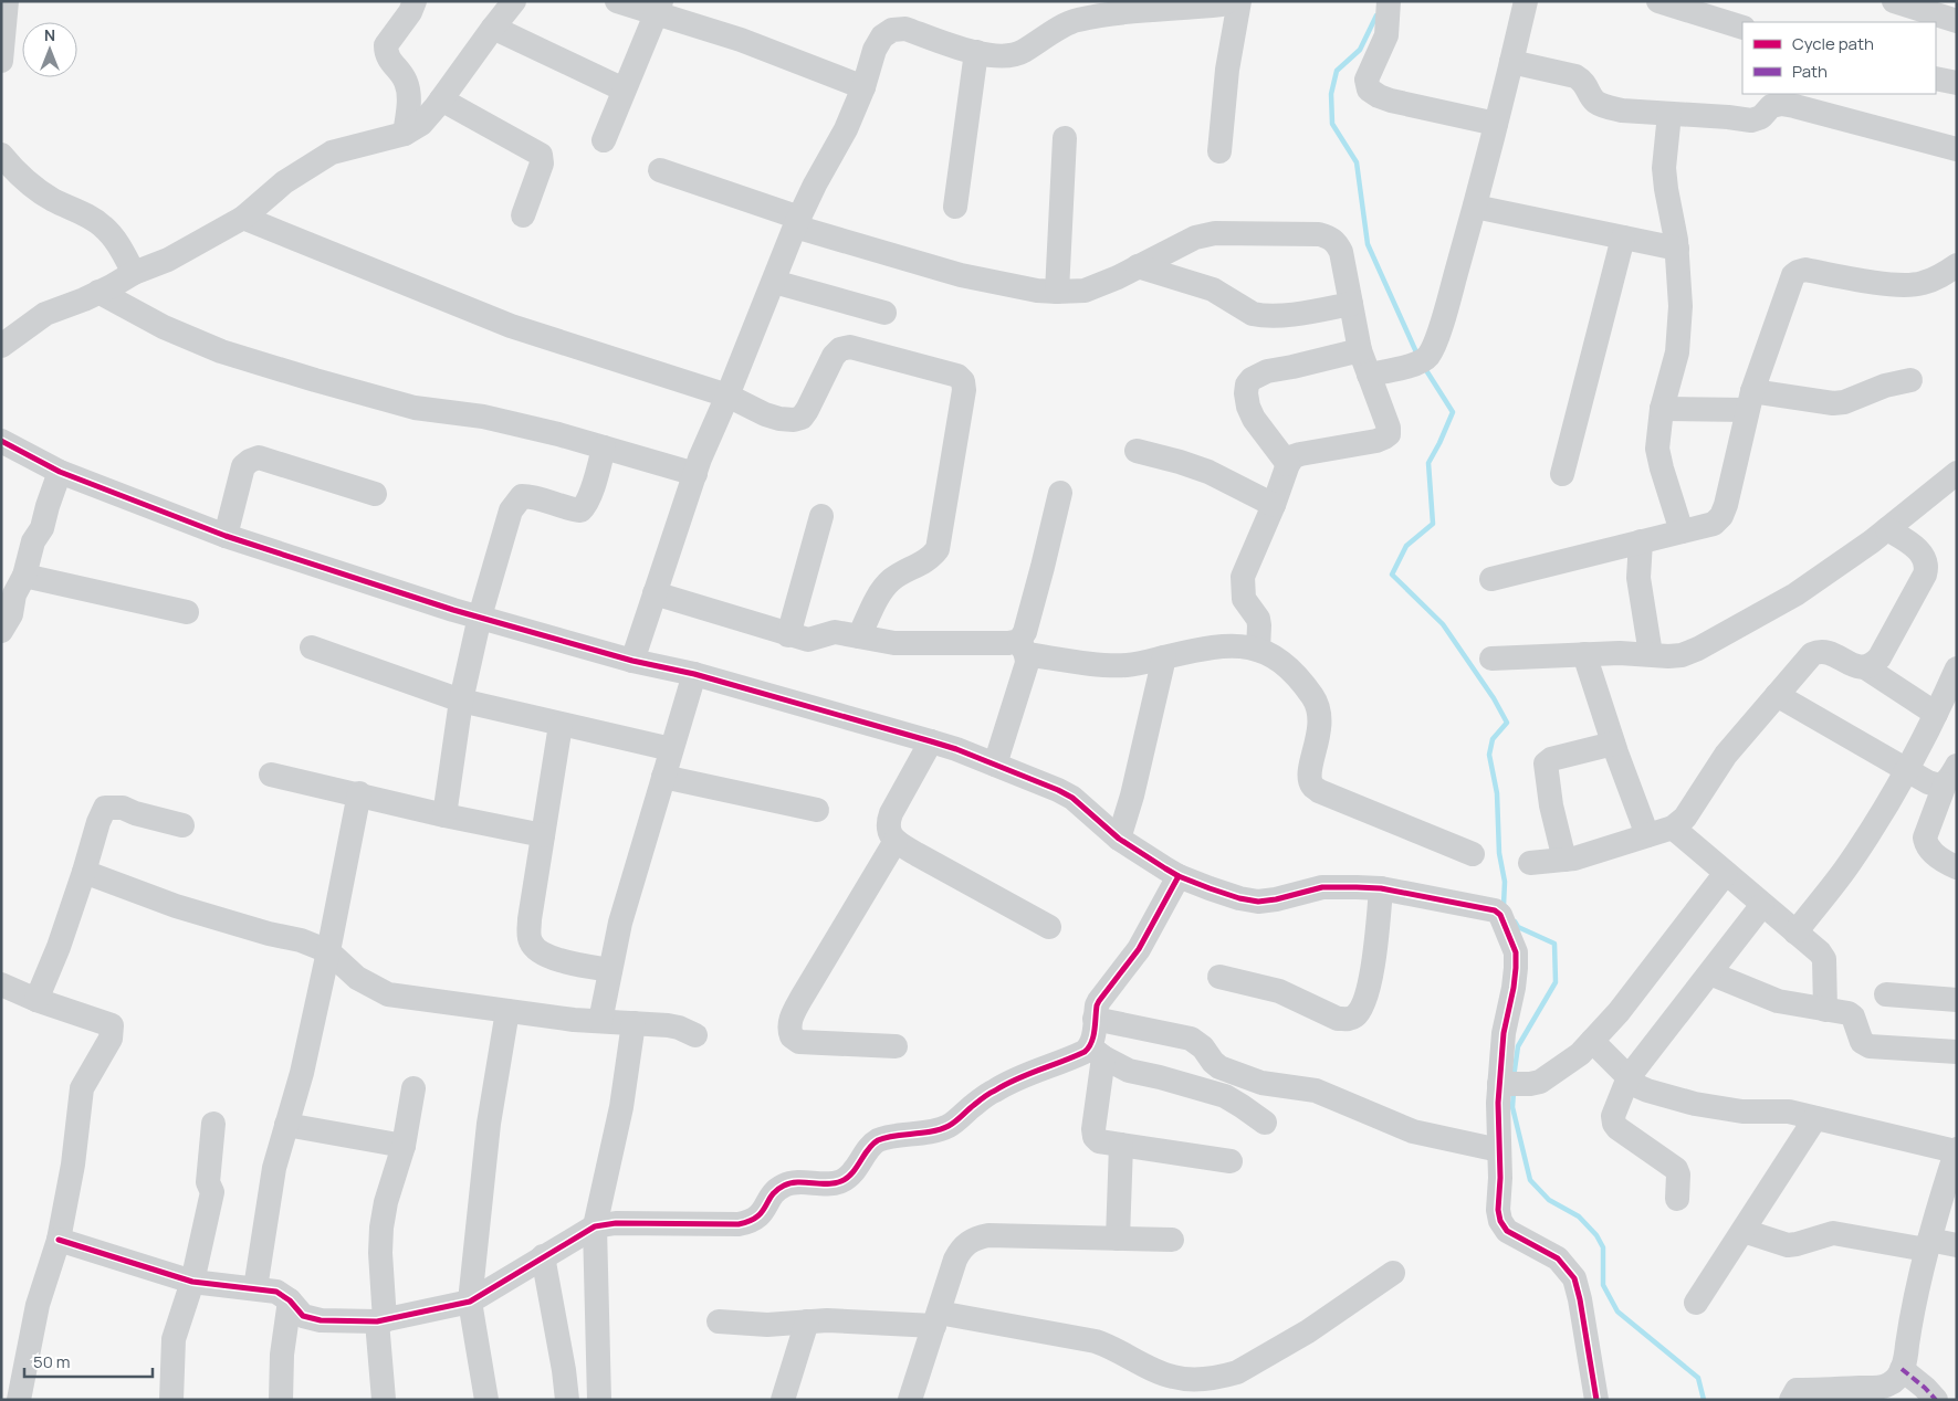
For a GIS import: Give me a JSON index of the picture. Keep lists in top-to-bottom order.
{
  "legend": ["Cycle path", "Path"],
  "scale_bar": "50 m",
  "north": "top"
}
